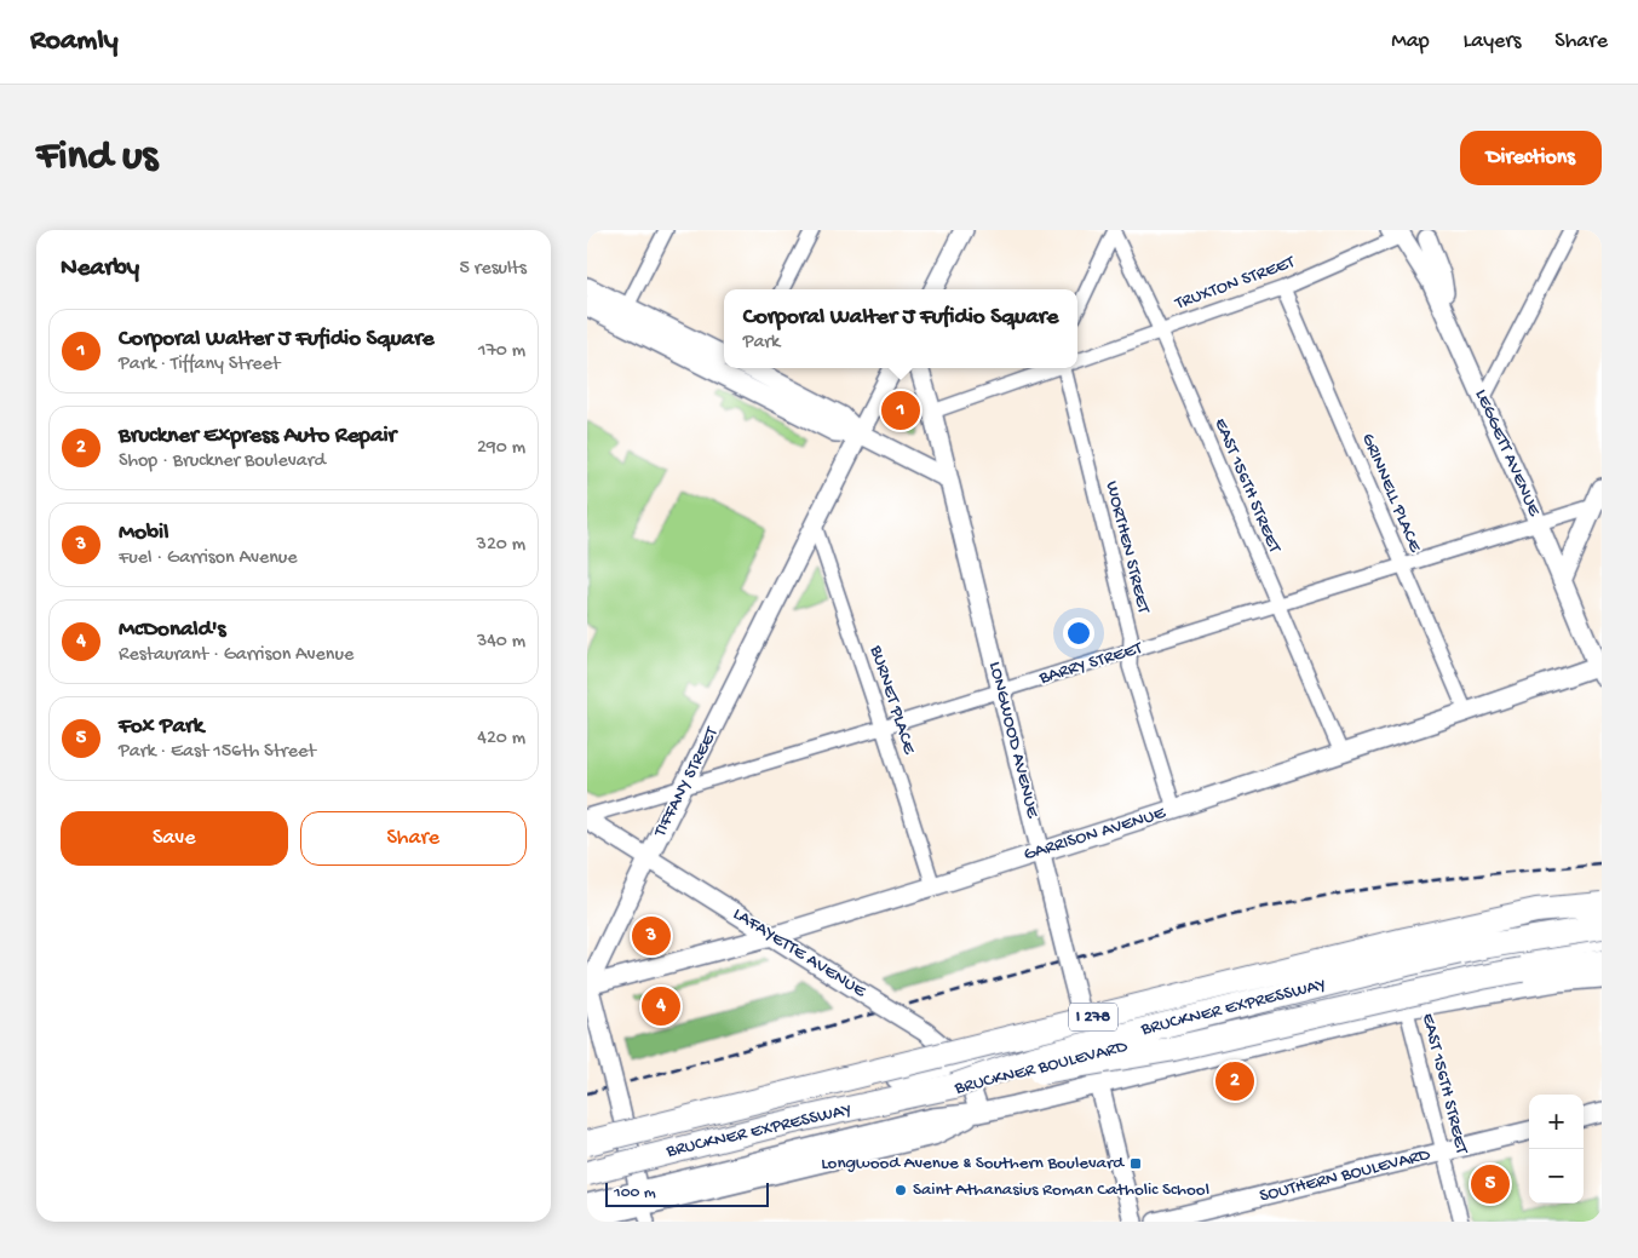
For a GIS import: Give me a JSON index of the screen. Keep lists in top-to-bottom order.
{
  "streets": {
    "highway": ["BRUCKNER EXPRESSWAY", "I 278"],
    "main road": [
      "LEGGETT AVENUE",
      "LONGWOOD AVENUE",
      "TIFFANY STREET",
      "GARRISON AVENUE",
      "LAFAYETTE AVENUE",
      "BRUCKNER BOULEVARD",
      "SOUTHERN BOULEVARD"
    ],
    "street": [
      "TRUXTON STREET",
      "EAST 156TH STREET",
      "GRINNELL PLACE",
      "WORTHEN STREET",
      "BARRY STREET",
      "BURNET PLACE"
    ]
  },
  "crossings": [
    ["TRUXTON STREET", "LEGGETT AVENUE"],
    ["TRUXTON STREET", "EAST 156TH STREET"],
    ["TRUXTON STREET", "GRINNELL PLACE"],
    ["TRUXTON STREET", "LONGWOOD AVENUE"],
    ["LEGGETT AVENUE", "BARRY STREET"],
    ["LEGGETT AVENUE", "GARRISON AVENUE"],
    ["EAST 156TH STREET", "BARRY STREET"],
    ["EAST 156TH STREET", "GARRISON AVENUE"],
    ["EAST 156TH STREET", "BRUCKNER BOULEVARD"],
    ["EAST 156TH STREET", "SOUTHERN BOULEVARD"],
    ["GRINNELL PLACE", "BARRY STREET"],
    ["GRINNELL PLACE", "GARRISON AVENUE"],
    ["WORTHEN STREET", "BARRY STREET"],
    ["WORTHEN STREET", "GARRISON AVENUE"],
    ["BARRY STREET", "BURNET PLACE"],
    ["BARRY STREET", "LONGWOOD AVENUE"],
    ["BARRY STREET", "TIFFANY STREET"],
    ["BARRY STREET", "LAFAYETTE AVENUE"],
    ["BURNET PLACE", "TIFFANY STREET"],
    ["BURNET PLACE", "GARRISON AVENUE"],
    ["LONGWOOD AVENUE", "GARRISON AVENUE"],
    ["LONGWOOD AVENUE", "BRUCKNER BOULEVARD"],
    ["TIFFANY STREET", "GARRISON AVENUE"],
    ["TIFFANY STREET", "LAFAYETTE AVENUE"],
    ["GARRISON AVENUE", "LAFAYETTE AVENUE"],
    ["LAFAYETTE AVENUE", "BRUCKNER EXPRESSWAY"],
    ["LAFAYETTE AVENUE", "BRUCKNER BOULEVARD"],
    ["BRUCKNER EXPRESSWAY", "BRUCKNER BOULEVARD"]
  ],
  "places": {
    "transit": ["Longwood Avenue & Southern Boulevard"],
    "other": ["Saint Athanasius Roman Catholic School"]
  },
  "scale_bar": "100 m",
  "page": {
    "header": "Roamly",
    "nav": ["Map", "Layers", "Share"],
    "buttons": [
      "Directions",
      ["Save", "Share"]
    ],
    "title": "Find us",
    "heading": ["Nearby", "5 results"],
    "popup": ["Corporal Walter J Fufidio Square", "Park"],
    "list": [
      {
        "mark": "1",
        "name": "Corporal Walter J Fufidio Square",
        "note": "Park · Tiffany Street",
        "value": "170 m"
      },
      {
        "mark": "2",
        "name": "Bruckner Express Auto Repair",
        "note": "Shop · Bruckner Boulevard",
        "value": "290 m"
      },
      {
        "mark": "3",
        "name": "Mobil",
        "note": "Fuel · Garrison Avenue",
        "value": "320 m"
      },
      {
        "mark": "4",
        "name": "McDonald's",
        "note": "Restaurant · Garrison Avenue",
        "value": "340 m"
      },
      {
        "mark": "5",
        "name": "Fox Park",
        "note": "Park · East 156th Street",
        "value": "420 m"
      }
    ],
    "pins": [
      "1",
      "3",
      "4",
      "2",
      "5"
    ],
    "map_buttons": ["+", "−"],
    "scale": "100 m"
  }
}
